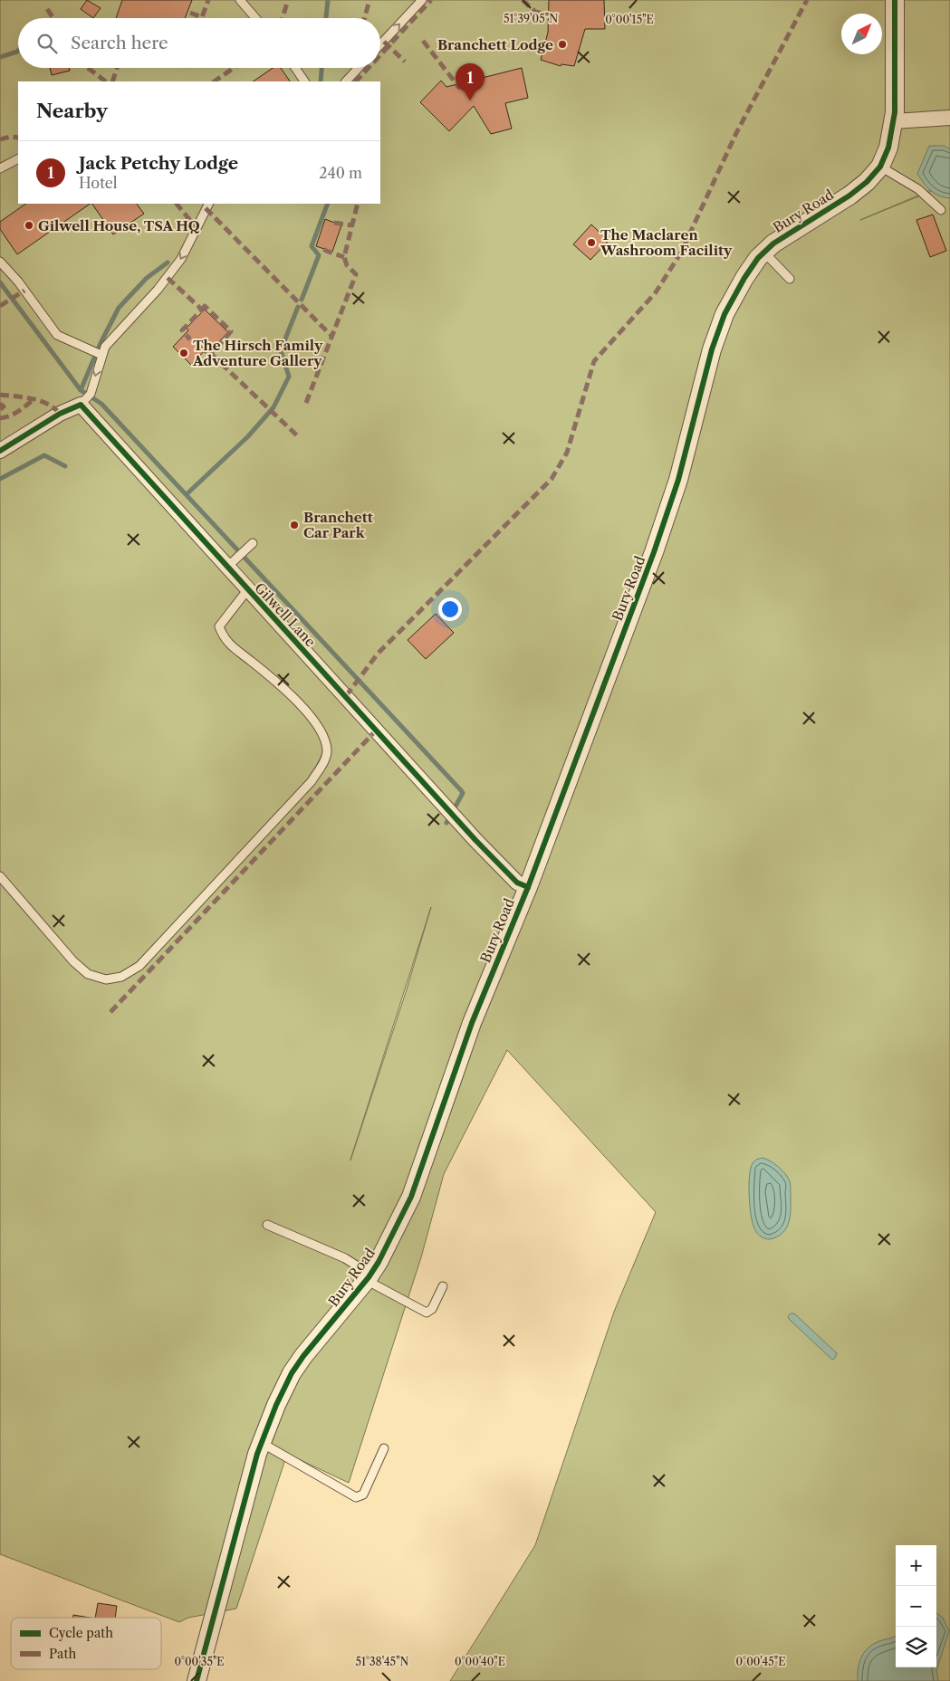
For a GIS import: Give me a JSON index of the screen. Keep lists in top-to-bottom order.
{
  "streets": {
    "street": ["Bury Road", "Gilwell Lane"]
  },
  "crossings": [
    ["Bury Road", "Gilwell Lane"]
  ],
  "places": [
    "Branchett Lodge",
    "Gilwell House, TSA HQ",
    "The Maclaren Washroom Facility",
    "The Hirsch Family Adventure Gallery",
    "Branchett Car Park"
  ],
  "legend": ["Cycle path", "Path"],
  "north": "top right",
  "page": {
    "search": "Search here",
    "pins": "1",
    "heading": "Nearby",
    "list": [
      {
        "mark": "1",
        "name": "Jack Petchy Lodge",
        "note": "Hotel",
        "value": "240 m"
      }
    ],
    "map_buttons": ["+", "−"]
  },
  "coordinates": [
    "51°39'05\"N",
    "0°00'15\"E",
    "0°00'35\"E",
    "0°00'40\"E",
    "0°00'45\"E",
    "51°38'45\"N"
  ]
}
